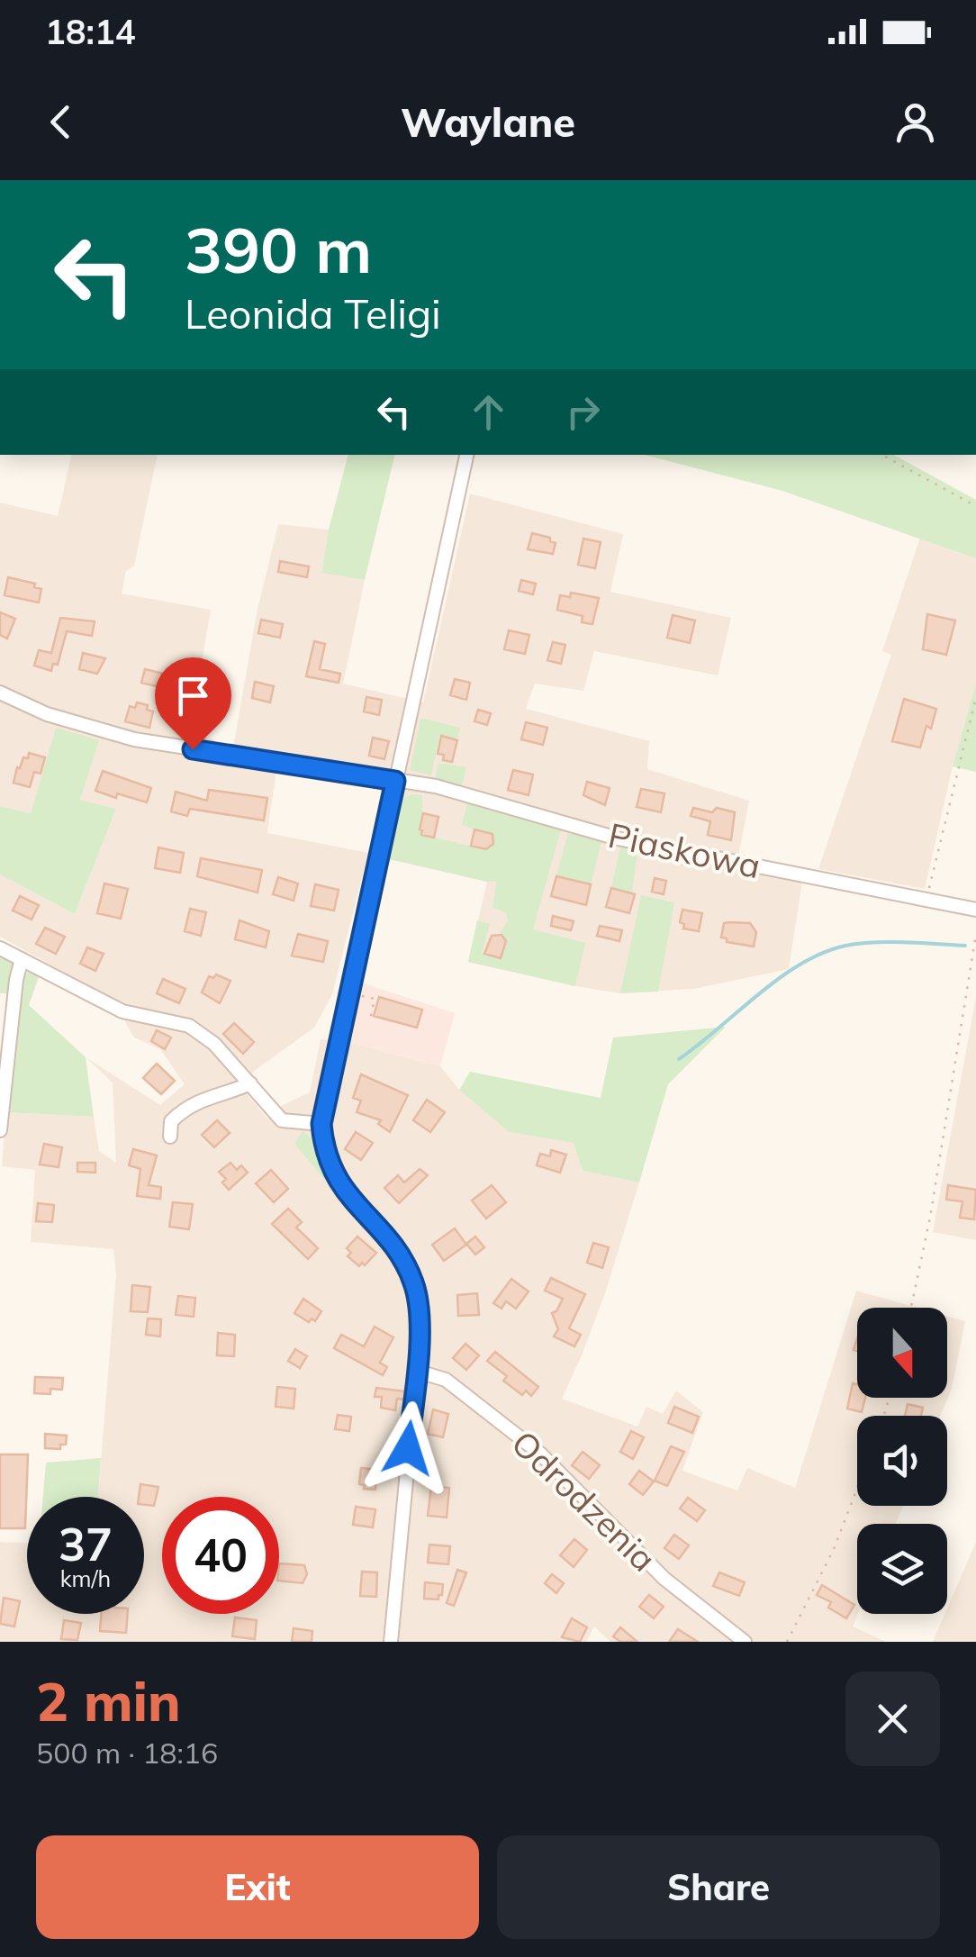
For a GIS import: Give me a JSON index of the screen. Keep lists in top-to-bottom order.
{
  "streets": {
    "street": ["Piaskowa", "Odrodzenia"]
  },
  "north": "bottom",
  "page": {
    "status": "18:14",
    "header": "Waylane",
    "turn": ["390 m", "Leonida Teligi"],
    "speed": "37 km/h",
    "limit": "40",
    "heading": ["2 min", "500 m · 18:16"],
    "buttons": ["Exit", "Share"]
  }
}
